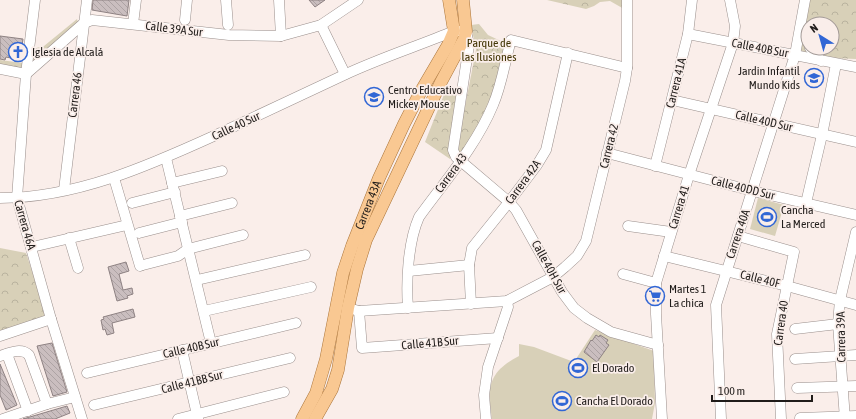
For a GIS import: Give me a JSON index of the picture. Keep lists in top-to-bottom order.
{
  "streets": {
    "main road": ["Carrera 43A"],
    "street": [
      "Calle 39A Sur",
      "Calle 40B Sur",
      "Carrera 41A",
      "Carrera 46",
      "Calle 40D Sur",
      "Calle 40 Sur",
      "Carrera 42",
      "Carrera 43",
      "Carrera 42A",
      "Calle 40DD Sur",
      "Carrera 41",
      "Carrera 46A",
      "Carrera 40A",
      "Calle 40H Sur",
      "Calle 40F",
      "Carrera 40",
      "Carrera 39A",
      "Calle 41B Sur",
      "Calle 41BB Sur"
    ]
  },
  "crossings": [
    ["Calle 39A Sur", "Carrera 46"],
    ["Calle 40B Sur", "Carrera 41A"],
    ["Calle 40B Sur", "Carrera 41"],
    ["Calle 40B Sur", "Carrera 40A"],
    ["Carrera 41A", "Calle 40D Sur"],
    ["Carrera 41A", "Calle 40DD Sur"],
    ["Carrera 46", "Calle 40 Sur"],
    ["Calle 40D Sur", "Carrera 41"],
    ["Calle 40D Sur", "Carrera 40A"],
    ["Calle 40 Sur", "Carrera 43A"],
    ["Calle 40 Sur", "Carrera 46A"],
    ["Carrera 42", "Calle 40DD Sur"],
    ["Carrera 42", "Calle 40H Sur"],
    ["Carrera 43", "Carrera 42A"],
    ["Carrera 43", "Carrera 43A"],
    ["Carrera 43", "Calle 40H Sur"],
    ["Carrera 42A", "Calle 40H Sur"],
    ["Calle 40DD Sur", "Carrera 41"],
    ["Calle 40DD Sur", "Carrera 40A"],
    ["Carrera 43A", "Calle 40H Sur"],
    ["Carrera 43A", "Calle 41B Sur"],
    ["Carrera 41", "Calle 40H Sur"],
    ["Carrera 41", "Calle 40F"],
    ["Carrera 40A", "Calle 40F"],
    ["Carrera 40A", "Carrera 40"],
    ["Calle 40F", "Carrera 40"],
    ["Calle 40F", "Carrera 39A"]
  ],
  "parks": ["Parque de las Ilusiones"],
  "places": {
    "church": ["Iglesia de Alcalá"],
    "school or university": ["Jardin Infantil Mundo Kids", "Centro Educativo Mickey Mouse"],
    "sports": ["Cancha La Merced", "El Dorado", "Cancha El Dorado"],
    "supermarket": ["Martes 1 La chica"]
  },
  "scale_bar": "100 m",
  "north": "top left"
}
